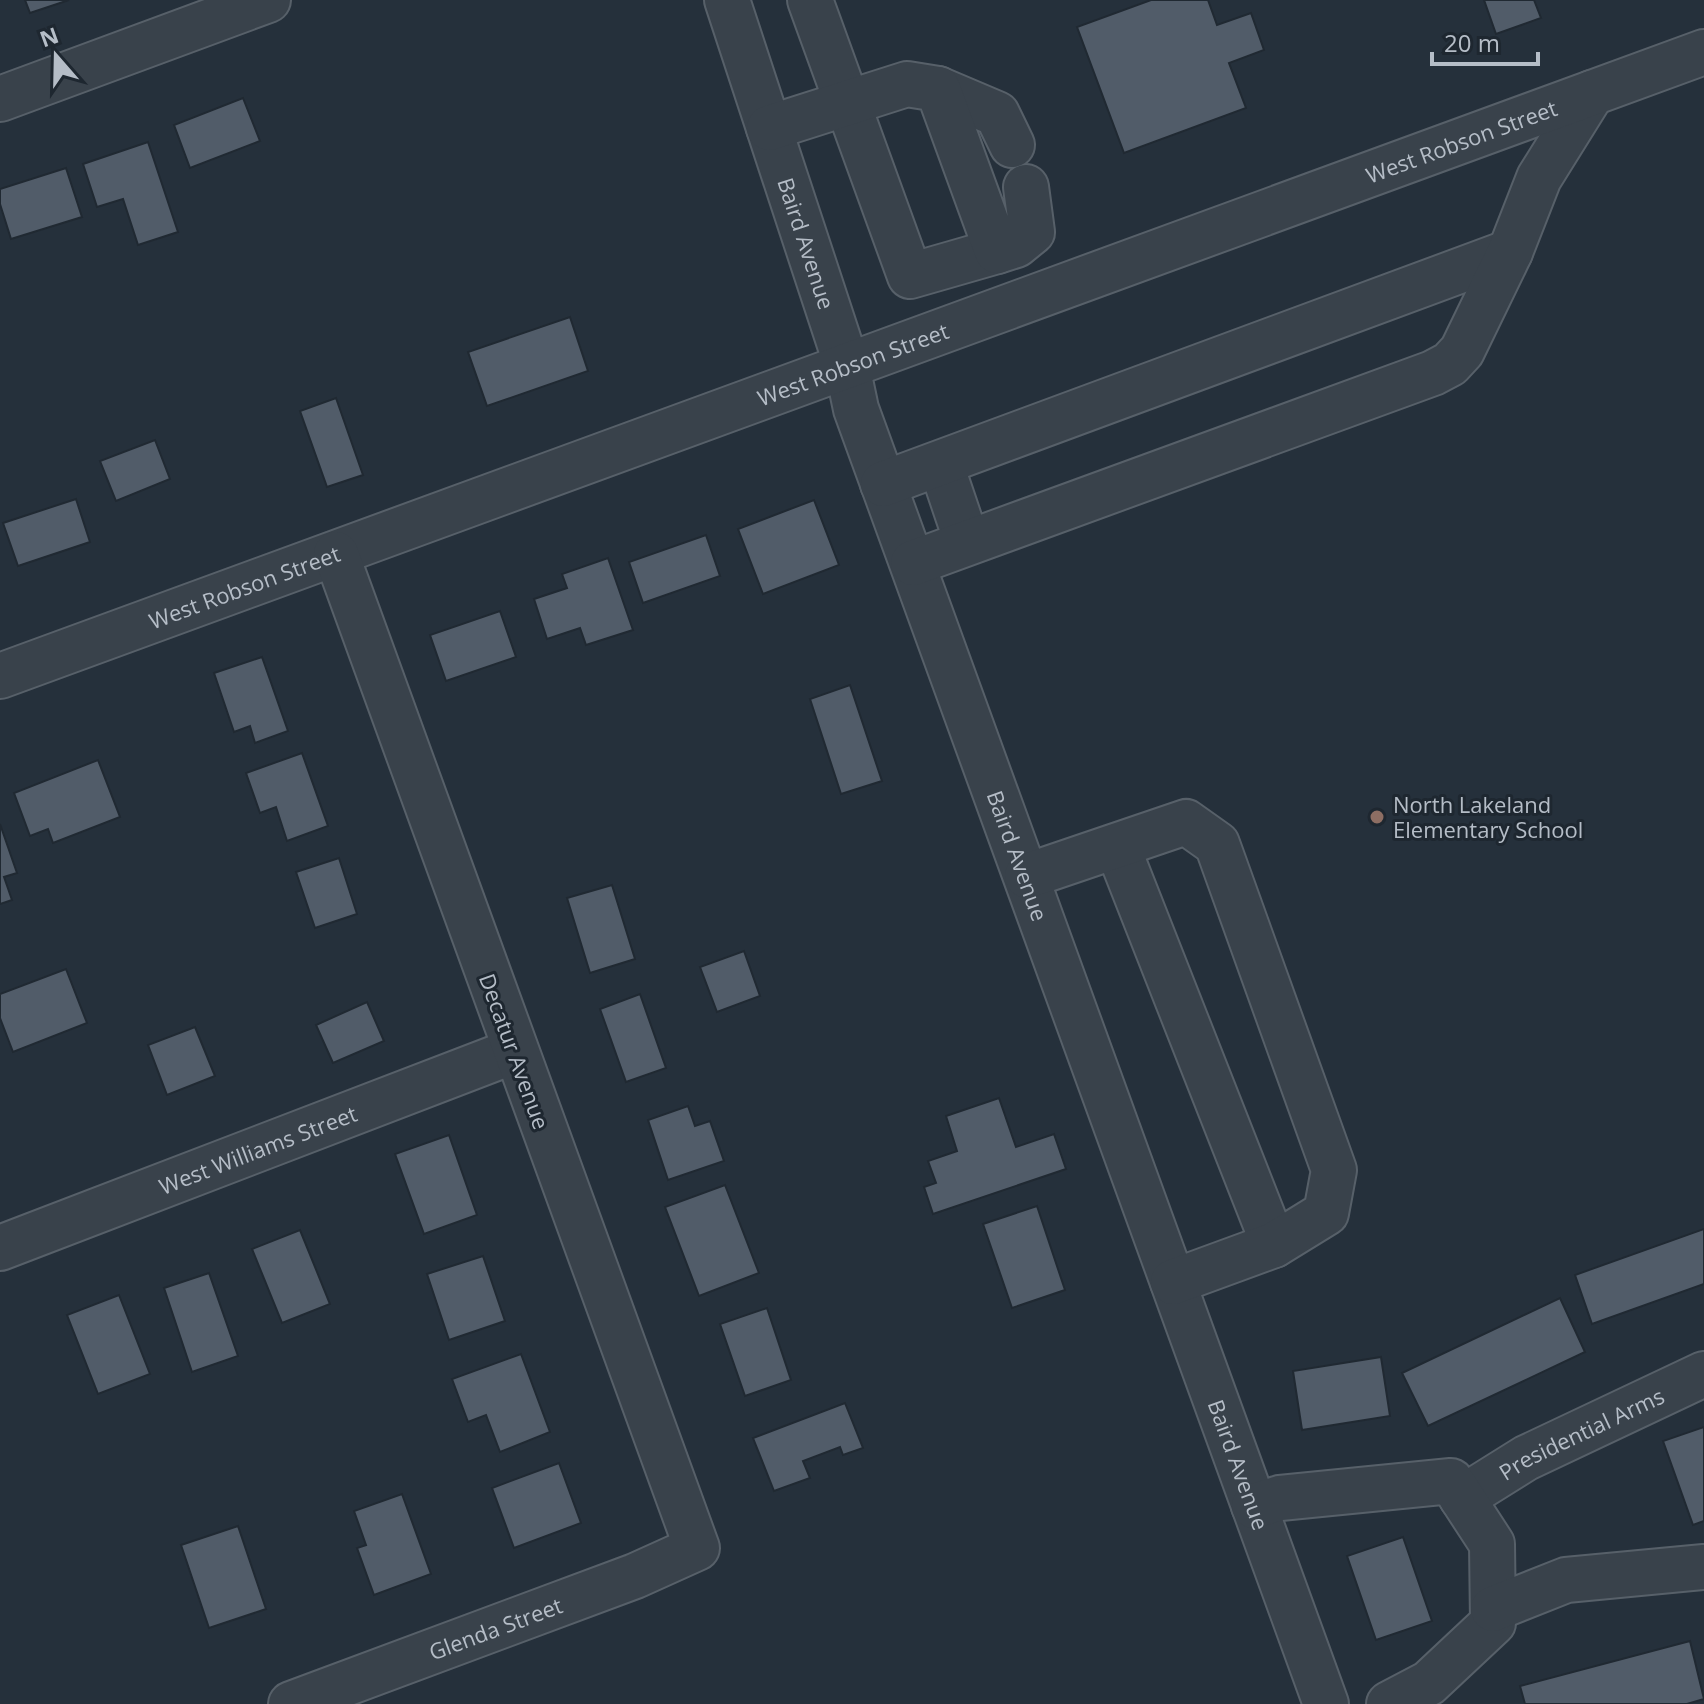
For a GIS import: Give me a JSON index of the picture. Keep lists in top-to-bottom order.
{
  "streets": {
    "street": [
      "West Robson Street",
      "Baird Avenue",
      "Decatur Avenue",
      "West Williams Street",
      "Presidential Arms",
      "Glenda Street"
    ]
  },
  "crossings": [
    ["West Robson Street", "Baird Avenue"],
    ["West Robson Street", "Decatur Avenue"],
    ["Decatur Avenue", "West Williams Street"],
    ["Decatur Avenue", "Glenda Street"]
  ],
  "places": ["North Lakeland Elementary School"],
  "scale_bar": "20 m",
  "north": "top"
}
